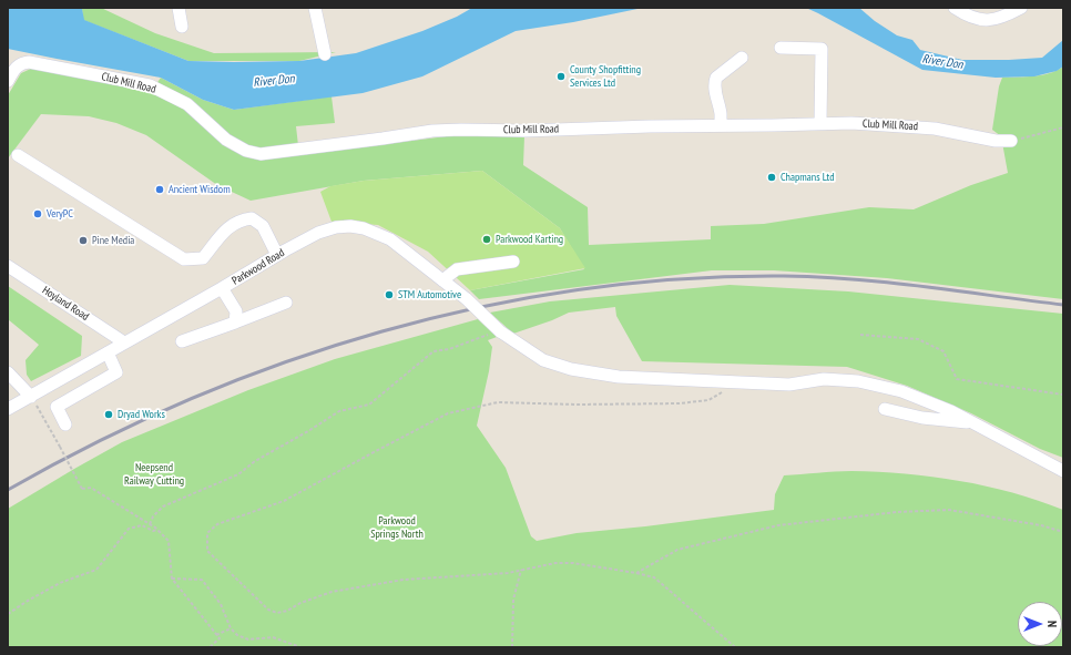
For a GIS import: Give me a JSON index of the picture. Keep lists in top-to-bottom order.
{
  "streets": {
    "street": ["Club Mill Road", "Parkwood Road", "Hoyland Road"]
  },
  "crossings": [
    ["Parkwood Road", "Hoyland Road"]
  ],
  "water": ["River Don"],
  "parks": ["Neepsend Railway Cutting", "Parkwood Springs North"],
  "places": [
    "County Shopfitting Services Ltd",
    "Chapmans Ltd",
    "Ancient Wisdom",
    "VeryPC",
    "Parkwood Karting",
    "Pine Media",
    "STM Automotive",
    "Dryad Works"
  ],
  "north": "right"
}
